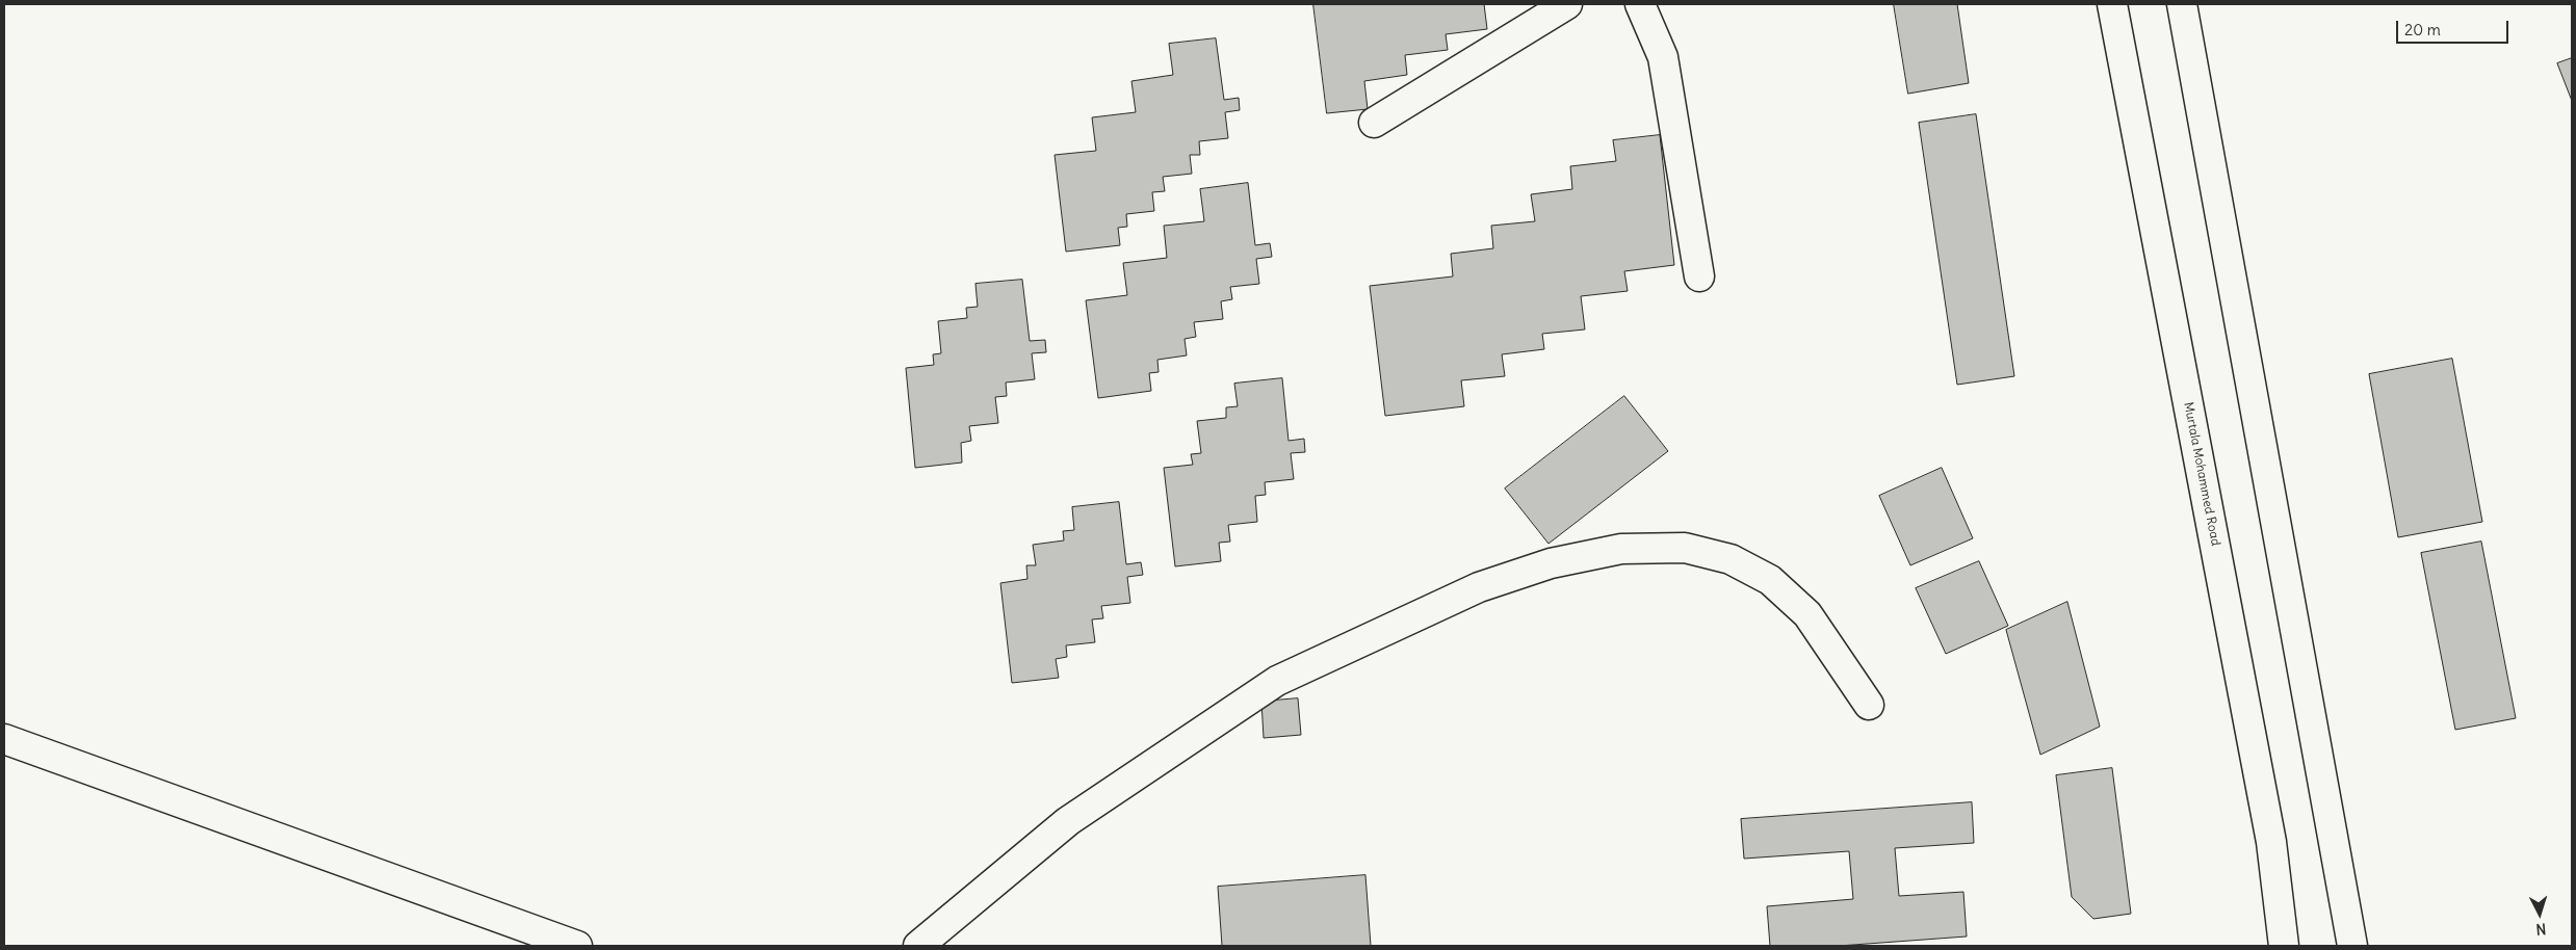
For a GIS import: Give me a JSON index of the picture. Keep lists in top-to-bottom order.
{
  "streets": {
    "main road": ["Murtala Mohammed Road"]
  },
  "scale_bar": "20 m",
  "north": "bottom"
}
